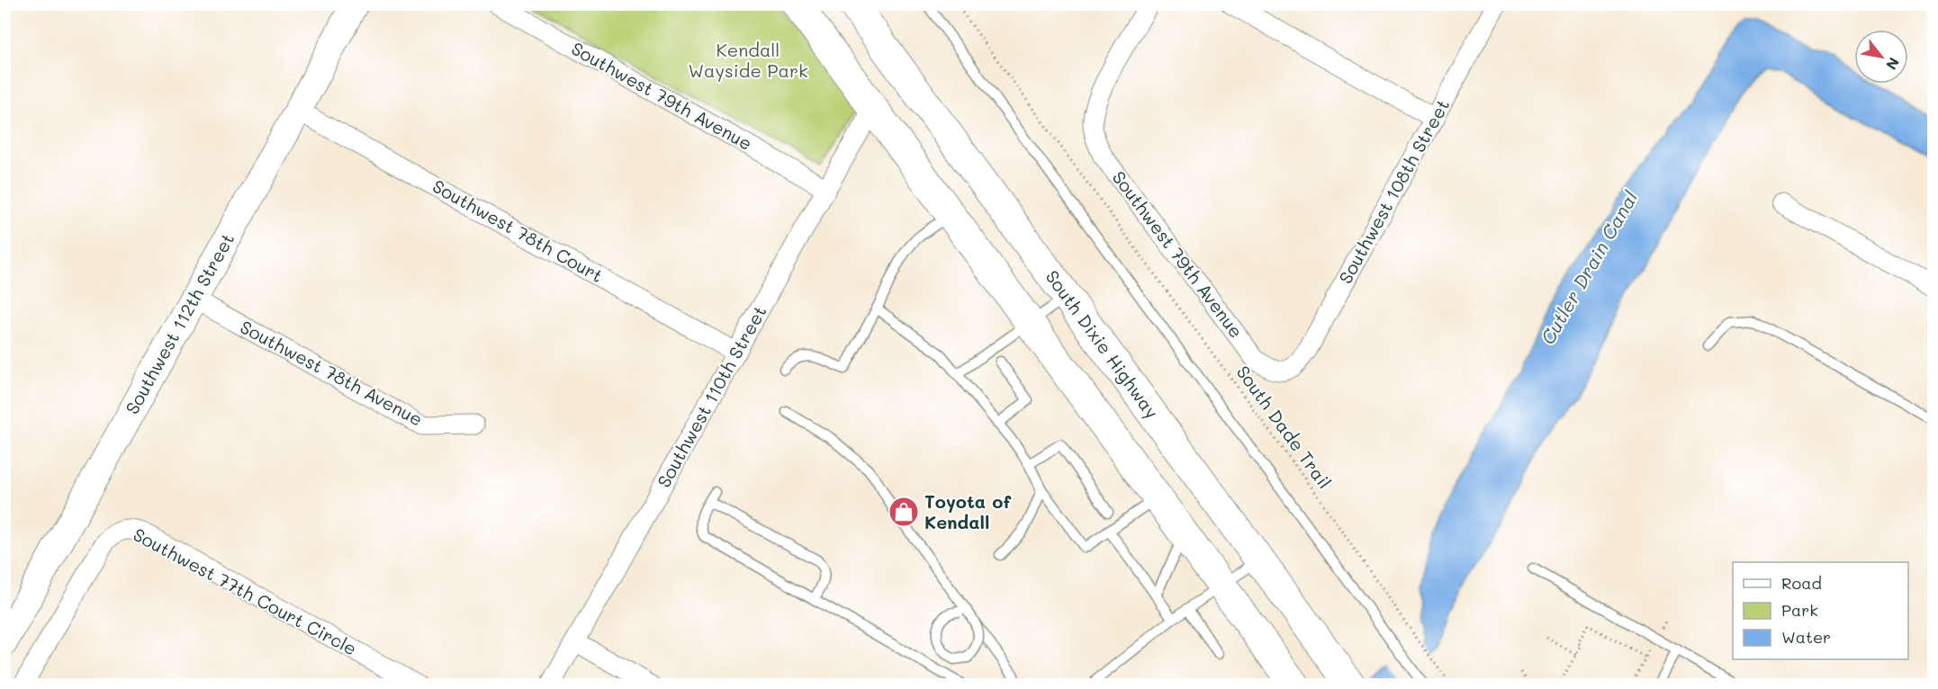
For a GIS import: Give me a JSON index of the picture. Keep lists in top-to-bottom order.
{
  "streets": {
    "highway": ["South Dixie Highway"],
    "main road": ["Southwest 112th Street"],
    "street": [
      "Southwest 79th Avenue",
      "Southwest 108th Street",
      "Southwest 78th Court",
      "Southwest 78th Avenue",
      "Southwest 110th Street",
      "Southwest 77th Court Circle"
    ],
    "path": ["South Dade Trail"]
  },
  "crossings": [
    ["Southwest 79th Avenue", "Southwest 108th Street"],
    ["Southwest 79th Avenue", "Southwest 110th Street"],
    ["Southwest 78th Court", "Southwest 112th Street"],
    ["Southwest 78th Court", "Southwest 110th Street"],
    ["Southwest 112th Street", "Southwest 78th Avenue"]
  ],
  "water": ["Cutler Drain Canal"],
  "parks": ["Kendall Wayside Park"],
  "places": {
    "shop": ["Toyota of Kendall"]
  },
  "legend": ["Road", "Park", "Water"],
  "north": "bottom right"
}
